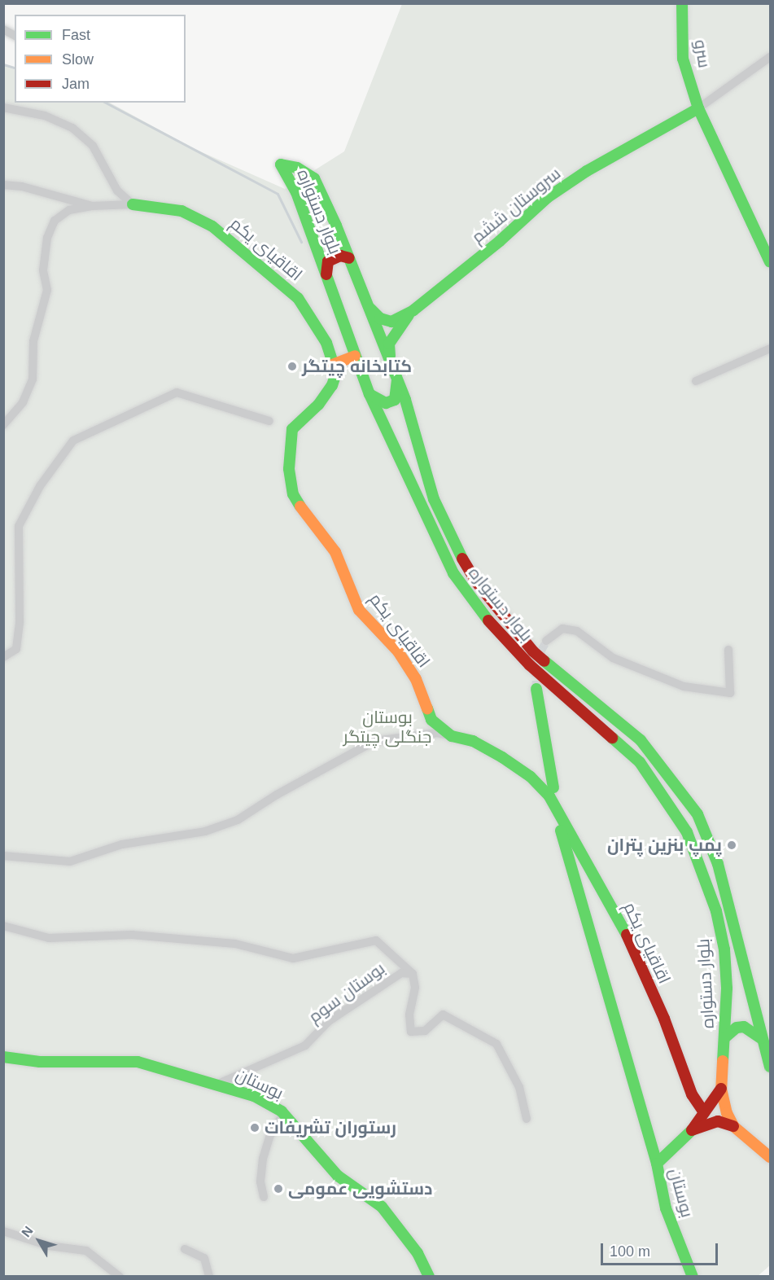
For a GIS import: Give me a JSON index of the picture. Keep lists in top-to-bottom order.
{
  "streets": {
    "street": [
      "سرو",
      "سروستان ششم",
      "بلوار دستواره",
      "اقاقیای یکم",
      "بوستان سوم",
      "بوستان"
    ]
  },
  "crossings": [
    ["سرو", "سروستان ششم"],
    ["بوستان سوم", "بوستان"]
  ],
  "parks": ["بوستان جنگلی چیتگر"],
  "places": [
    "کتابخانه چیتگر",
    "پمپ بنزین پتران",
    "رستوران تشریفات",
    "دستشویی عمومی"
  ],
  "legend": ["Fast", "Slow", "Jam"],
  "scale_bar": "100 m",
  "north": "top left"
}
